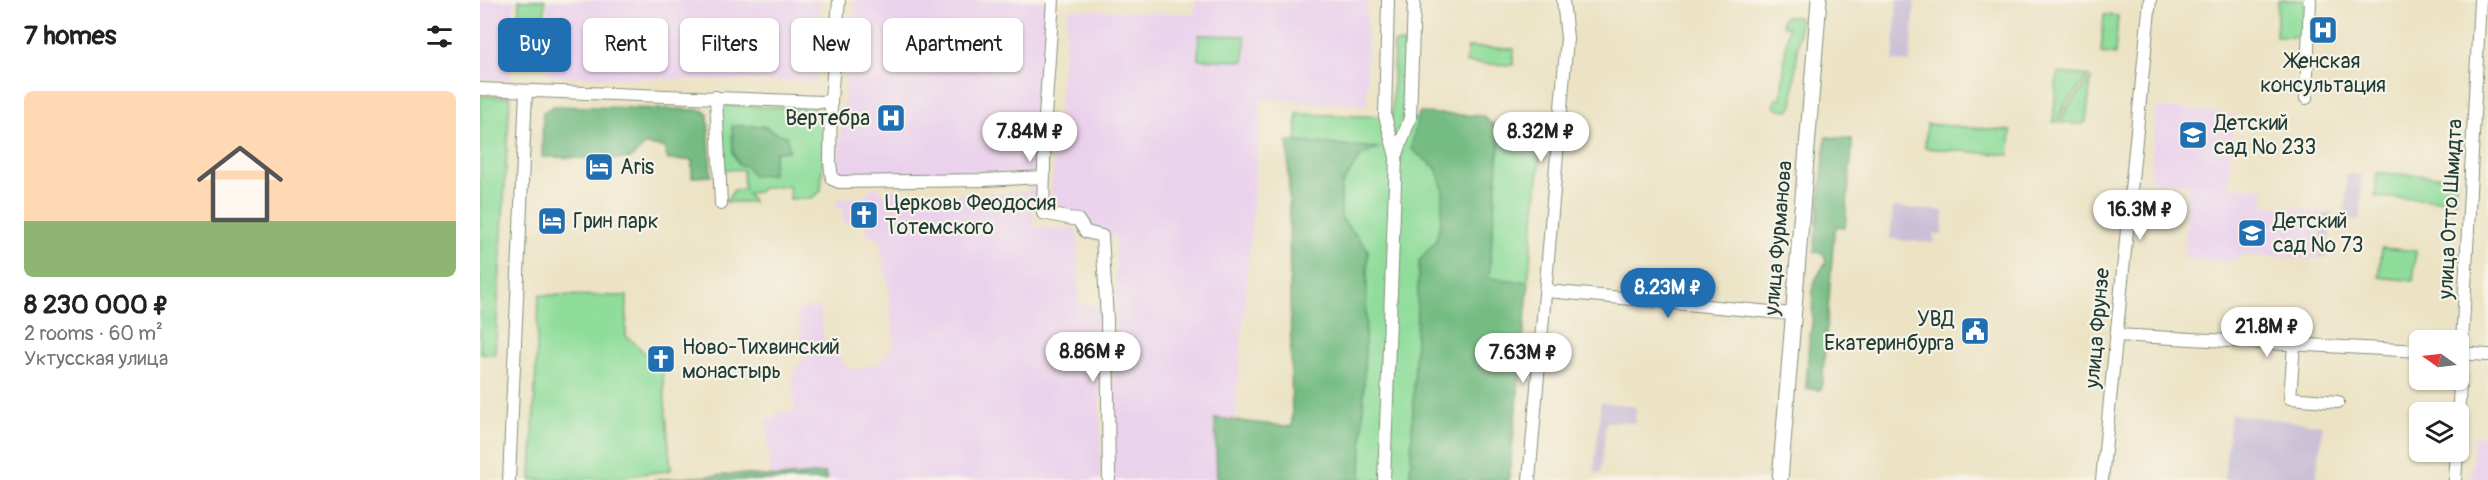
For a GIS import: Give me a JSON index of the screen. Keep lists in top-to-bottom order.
{
  "streets": {
    "main road": ["улица Фурманова"],
    "street": ["улица Отто Шмидта", "улица Фрунзе"]
  },
  "places": {
    "hospital": ["Женская консультация", "Вертебра"],
    "school or university": ["Детский сад № 233", "Детский сад № 73"],
    "hotel": ["Aris", "Грин парк"],
    "church": ["Церковь Феодосия Тотемского", "Ново-Тихвинский монастырь"],
    "public building": ["УВД Екатеринбурга"]
  },
  "north": "left",
  "page": {
    "heading": "7 homes",
    "chip": [
      "Buy",
      "Rent",
      "Filters",
      "New",
      "Apartment"
    ],
    "list": [
      {
        "name": "8 230 000 ₽",
        "note": "2 rooms · 60 m² · Уктусская улица"
      }
    ],
    "price": [
      "7.84M ₽",
      "8.32M ₽",
      "16.3M ₽",
      "8.23M ₽",
      "21.8M ₽",
      "8.86M ₽",
      "7.63M ₽"
    ]
  }
}
